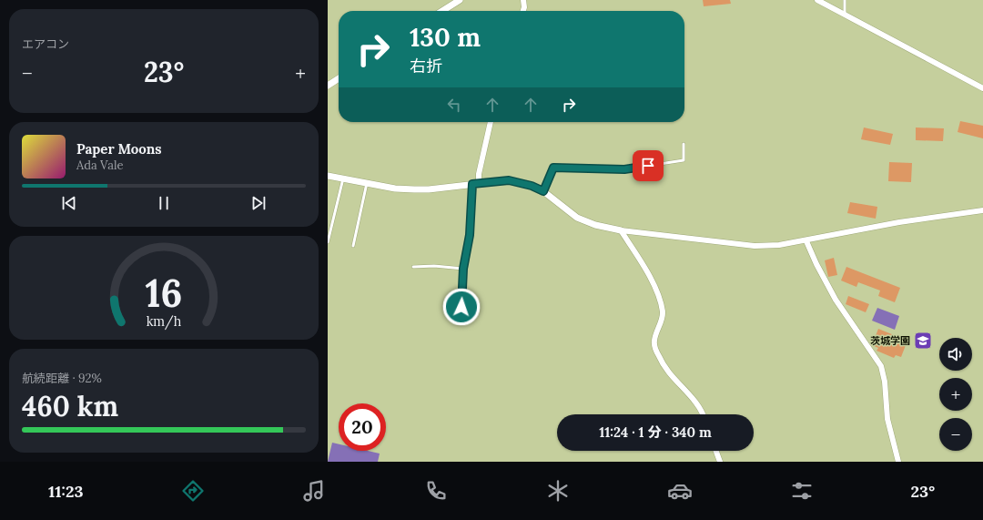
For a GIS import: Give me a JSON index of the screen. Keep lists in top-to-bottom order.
{
  "places": {
    "school or university": ["茨城学園"]
  },
  "page": {
    "tile": [
      "エアコン",
      ["航続距離 · 92%", "460 km"]
    ],
    "turn": ["130 m", "右折"],
    "heat": ["−", "23°", "+"],
    "song": ["Paper Moons", "Ada Vale"],
    "map_buttons": ["+", "−"],
    "limit": "20",
    "trip": "11:24 · 1 分 · 340 m",
    "tabs": ["11:23", "23°"],
    "gauge": ["16", "km/h"]
  }
}
